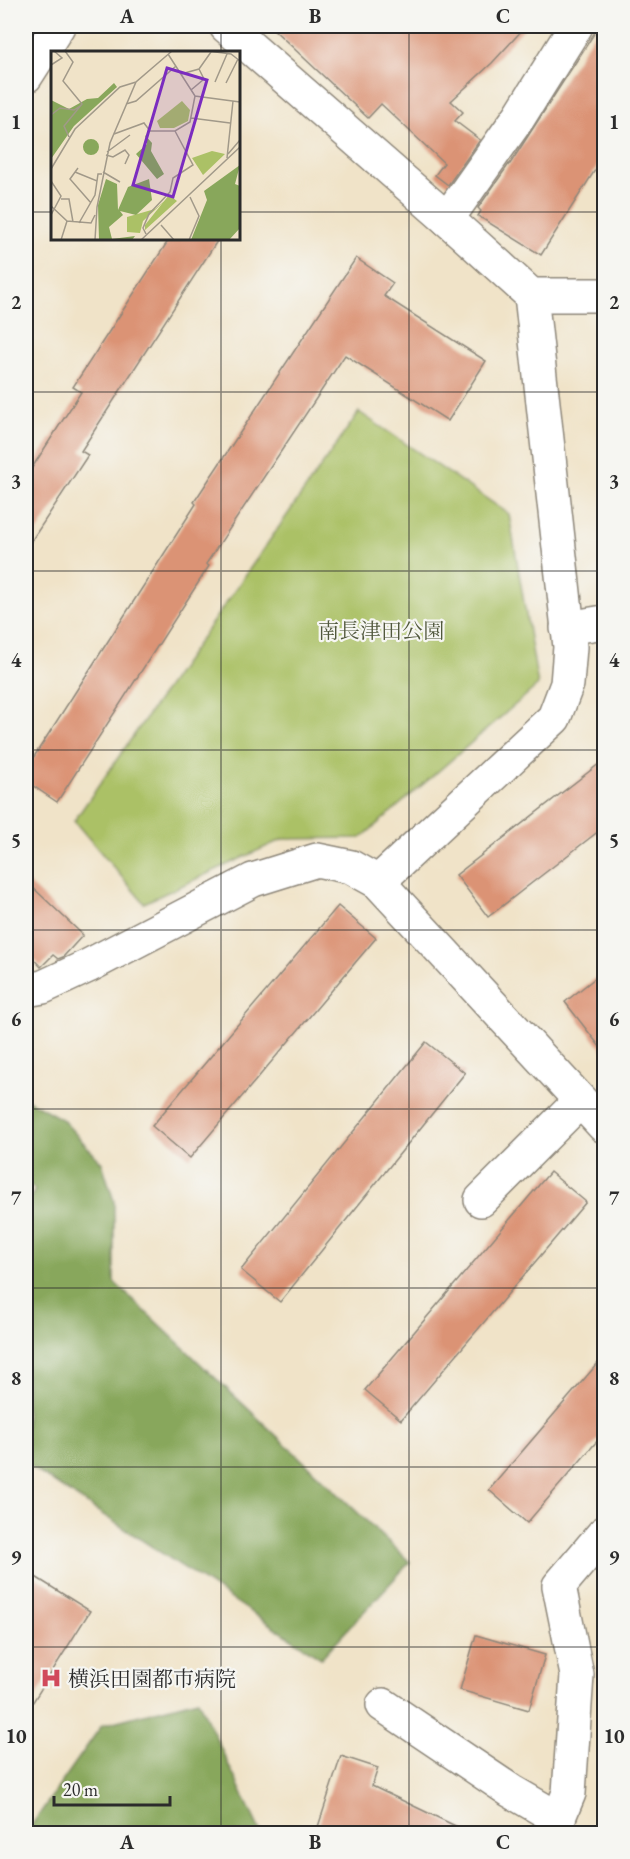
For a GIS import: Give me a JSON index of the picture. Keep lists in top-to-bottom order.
{
  "parks": ["南長津田公園"],
  "places": {
    "hospital": ["横浜田園都市病院"]
  },
  "scale_bar": "20 m",
  "grid": {
    "columns": ["A", "B", "C"],
    "rows": [
      "1",
      "2",
      "3",
      "4",
      "5",
      "6",
      "7",
      "8",
      "9",
      "10"
    ]
  }
}
